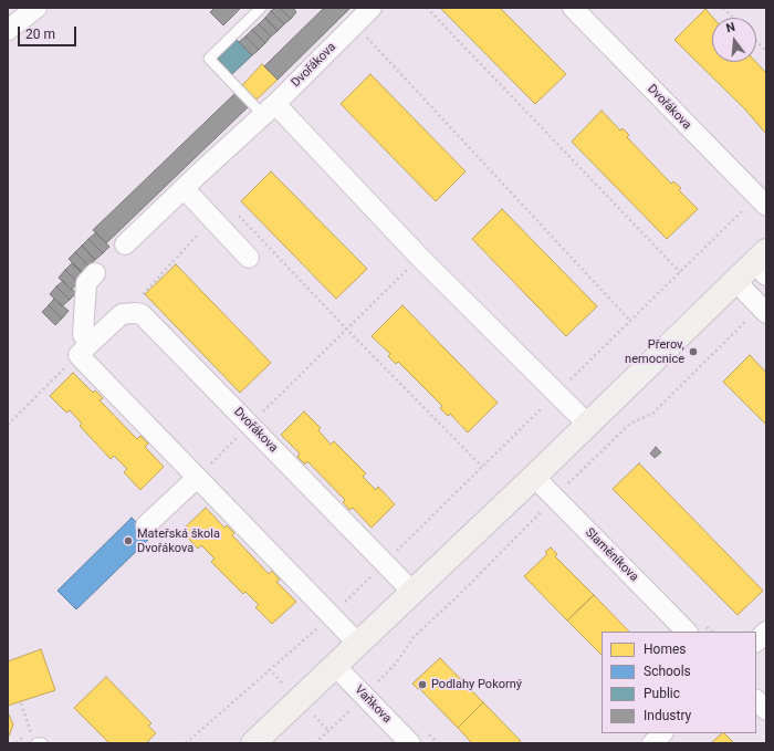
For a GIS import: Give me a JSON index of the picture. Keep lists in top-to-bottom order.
{
  "streets": {
    "street": ["Dvořákova", "Slaměníkova", "Vaňkova"]
  },
  "places": ["Přerov, nemocnice", "Mateřská škola Dvořákova", "Podlahy Pokorný"],
  "legend": [
    "Homes",
    "Schools",
    "Public",
    "Industry"
  ],
  "scale_bar": "20 m",
  "north": "top"
}
